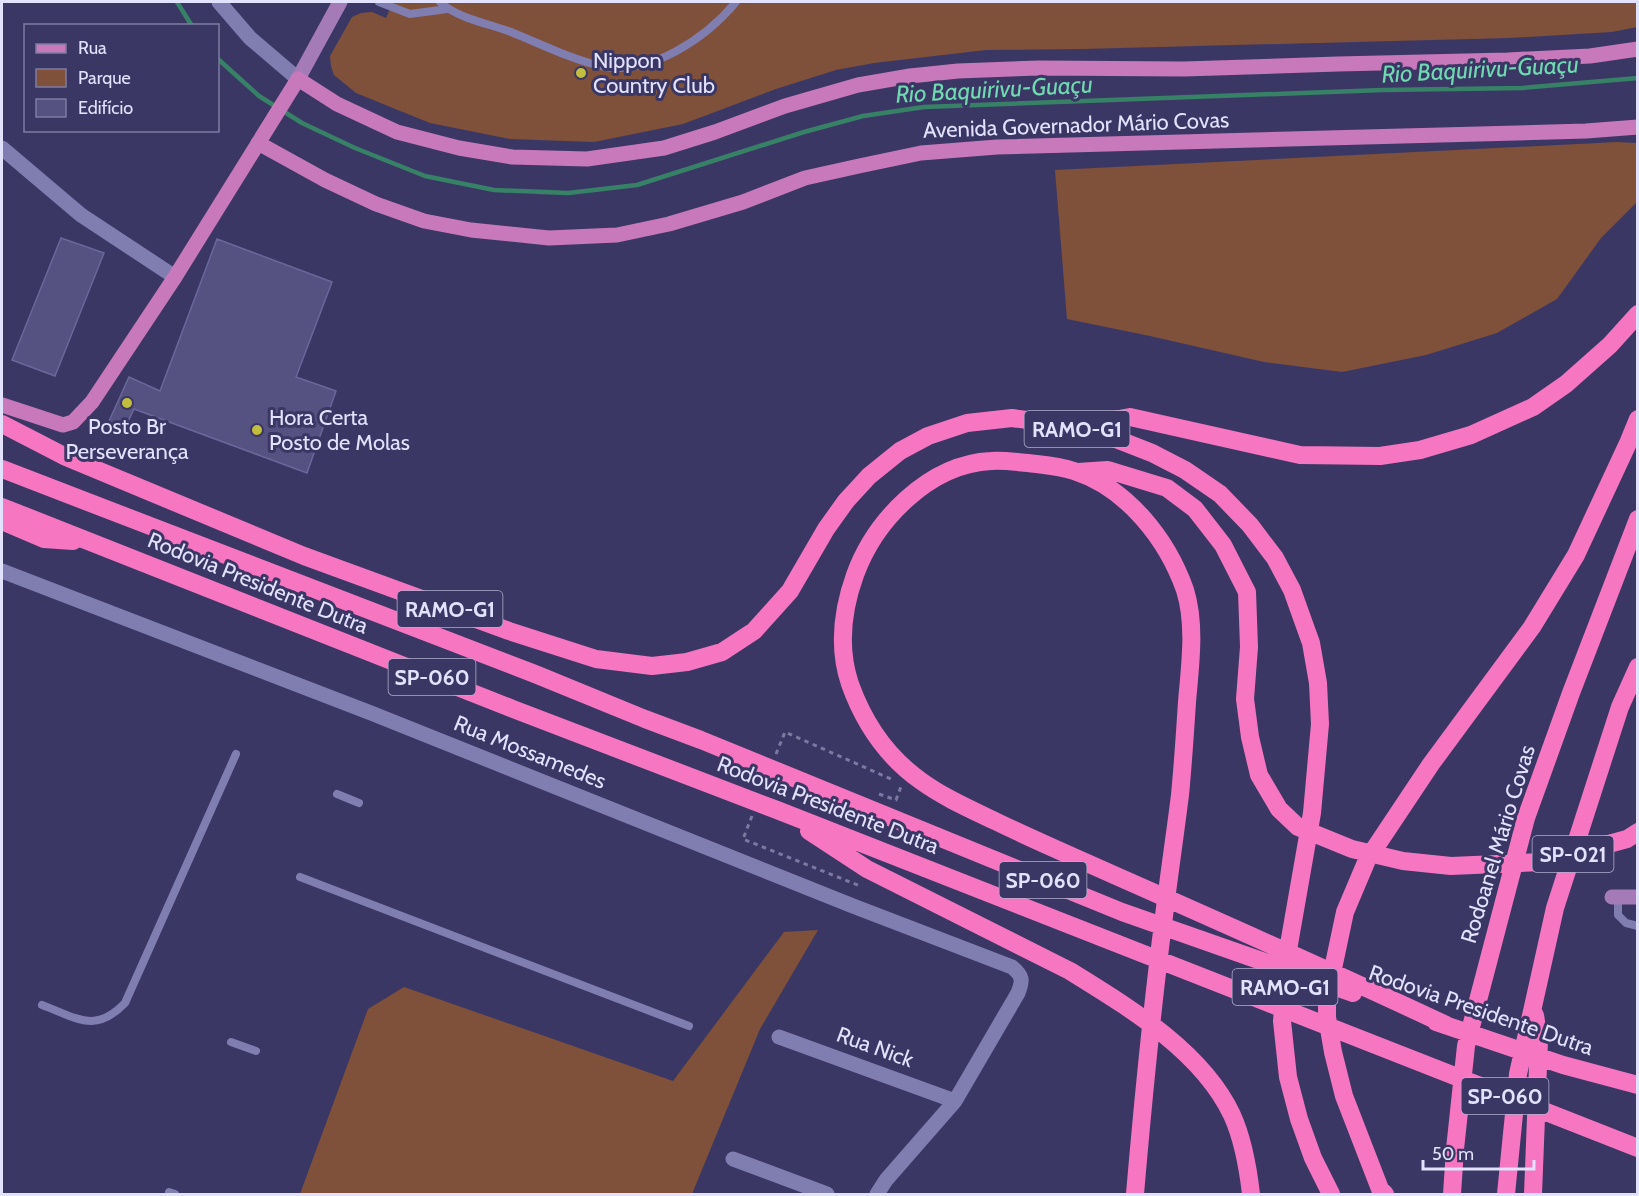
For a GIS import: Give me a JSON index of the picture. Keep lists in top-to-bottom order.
{
  "streets": {
    "highway": [
      "RAMO-G1",
      "Rodovia Presidente Dutra",
      "SP-060",
      "Rodoanel Mário Covas",
      "SP-021"
    ],
    "main road": ["Avenida Governador Mário Covas"],
    "street": ["Rua Mossamedes", "Rua Nick"]
  },
  "crossings": [
    ["Rua Mossamedes", "Rua Nick"]
  ],
  "water": ["Rio Baquirivu-Guaçu"],
  "places": ["Nippon Country Club", "Posto Br Perseverança", "Hora Certa Posto de Molas"],
  "legend": ["Rua", "Parque", "Edifício"],
  "scale_bar": "50 m"
}
